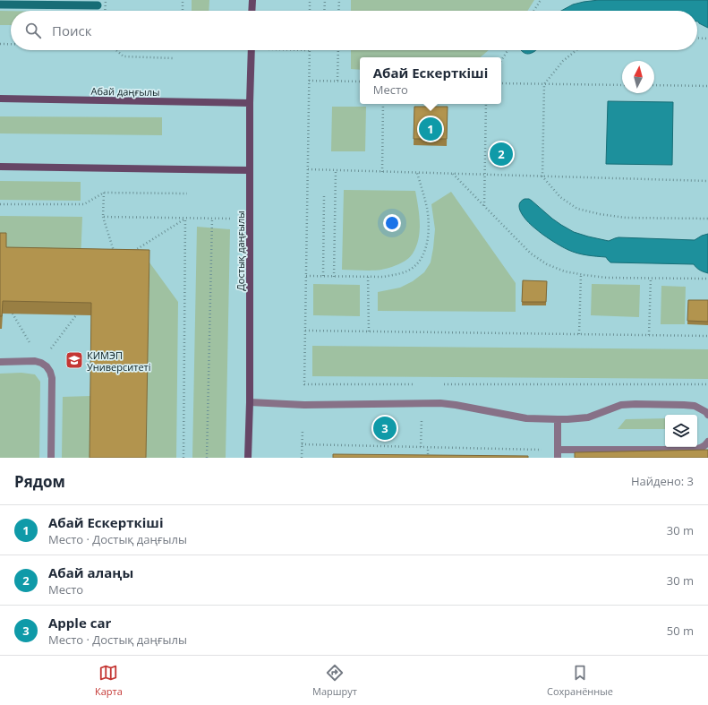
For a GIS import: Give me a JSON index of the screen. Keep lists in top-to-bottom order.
{
  "streets": {
    "main road": ["Абай даңғылы", "Достық даңғылы"]
  },
  "crossings": [
    ["Абай даңғылы", "Достық даңғылы"]
  ],
  "places": {
    "school or university": ["КИМЭП Университеті"]
  },
  "north": "top",
  "page": {
    "search": "Поиск",
    "popup": ["Абай Ескерткіші", "Место"],
    "pins": ["1", "2", "3"],
    "heading": ["Рядом", "Найдено: 3"],
    "list": [
      {
        "mark": "1",
        "name": "Абай Ескерткіші",
        "note": "Место · Достық даңғылы",
        "value": "30 m"
      },
      {
        "mark": "2",
        "name": "Абай алаңы",
        "note": "Место",
        "value": "30 m"
      },
      {
        "mark": "3",
        "name": "Apple car",
        "note": "Место · Достық даңғылы",
        "value": "50 m"
      }
    ],
    "nav": ["Карта", "Маршрут", "Сохранённые"]
  }
}
